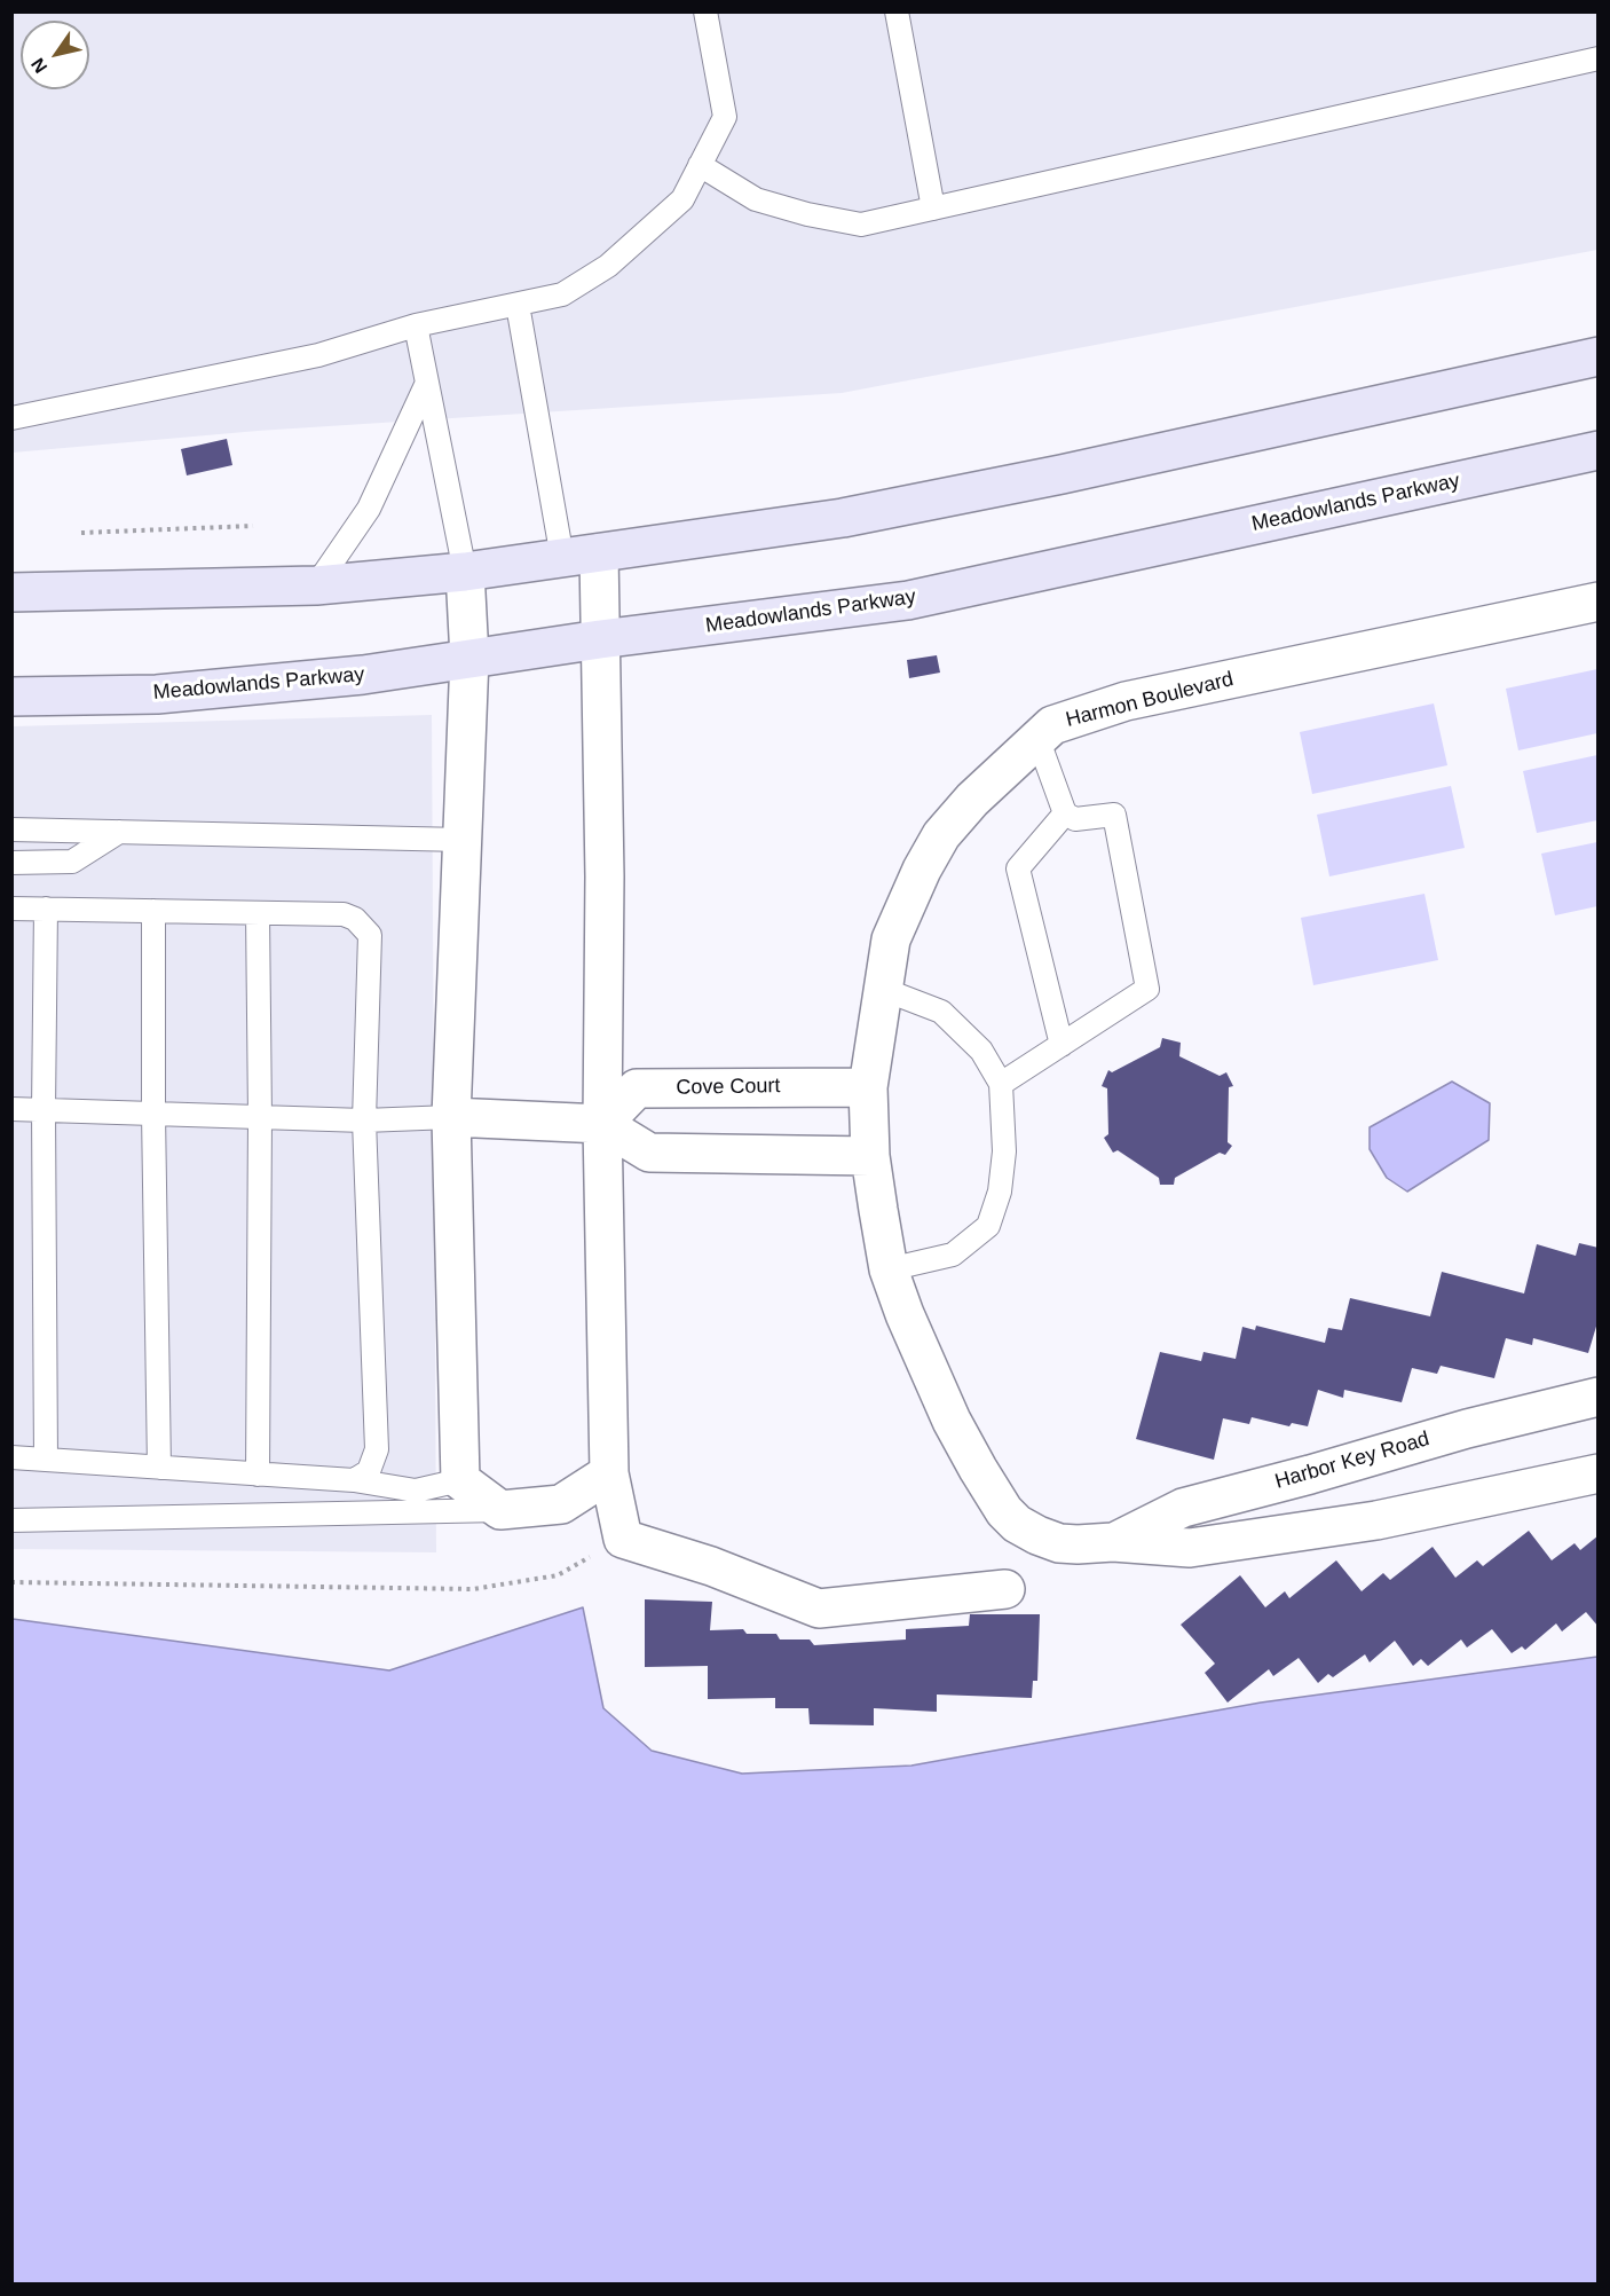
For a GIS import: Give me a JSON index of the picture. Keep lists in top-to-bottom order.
{
  "streets": {
    "main road": ["Meadowlands Parkway"],
    "street": ["Harmon Boulevard", "Cove Court", "Harbor Key Road"]
  },
  "crossings": [
    ["Harmon Boulevard", "Cove Court"],
    ["Harmon Boulevard", "Harbor Key Road"]
  ],
  "north": "bottom left"
}
